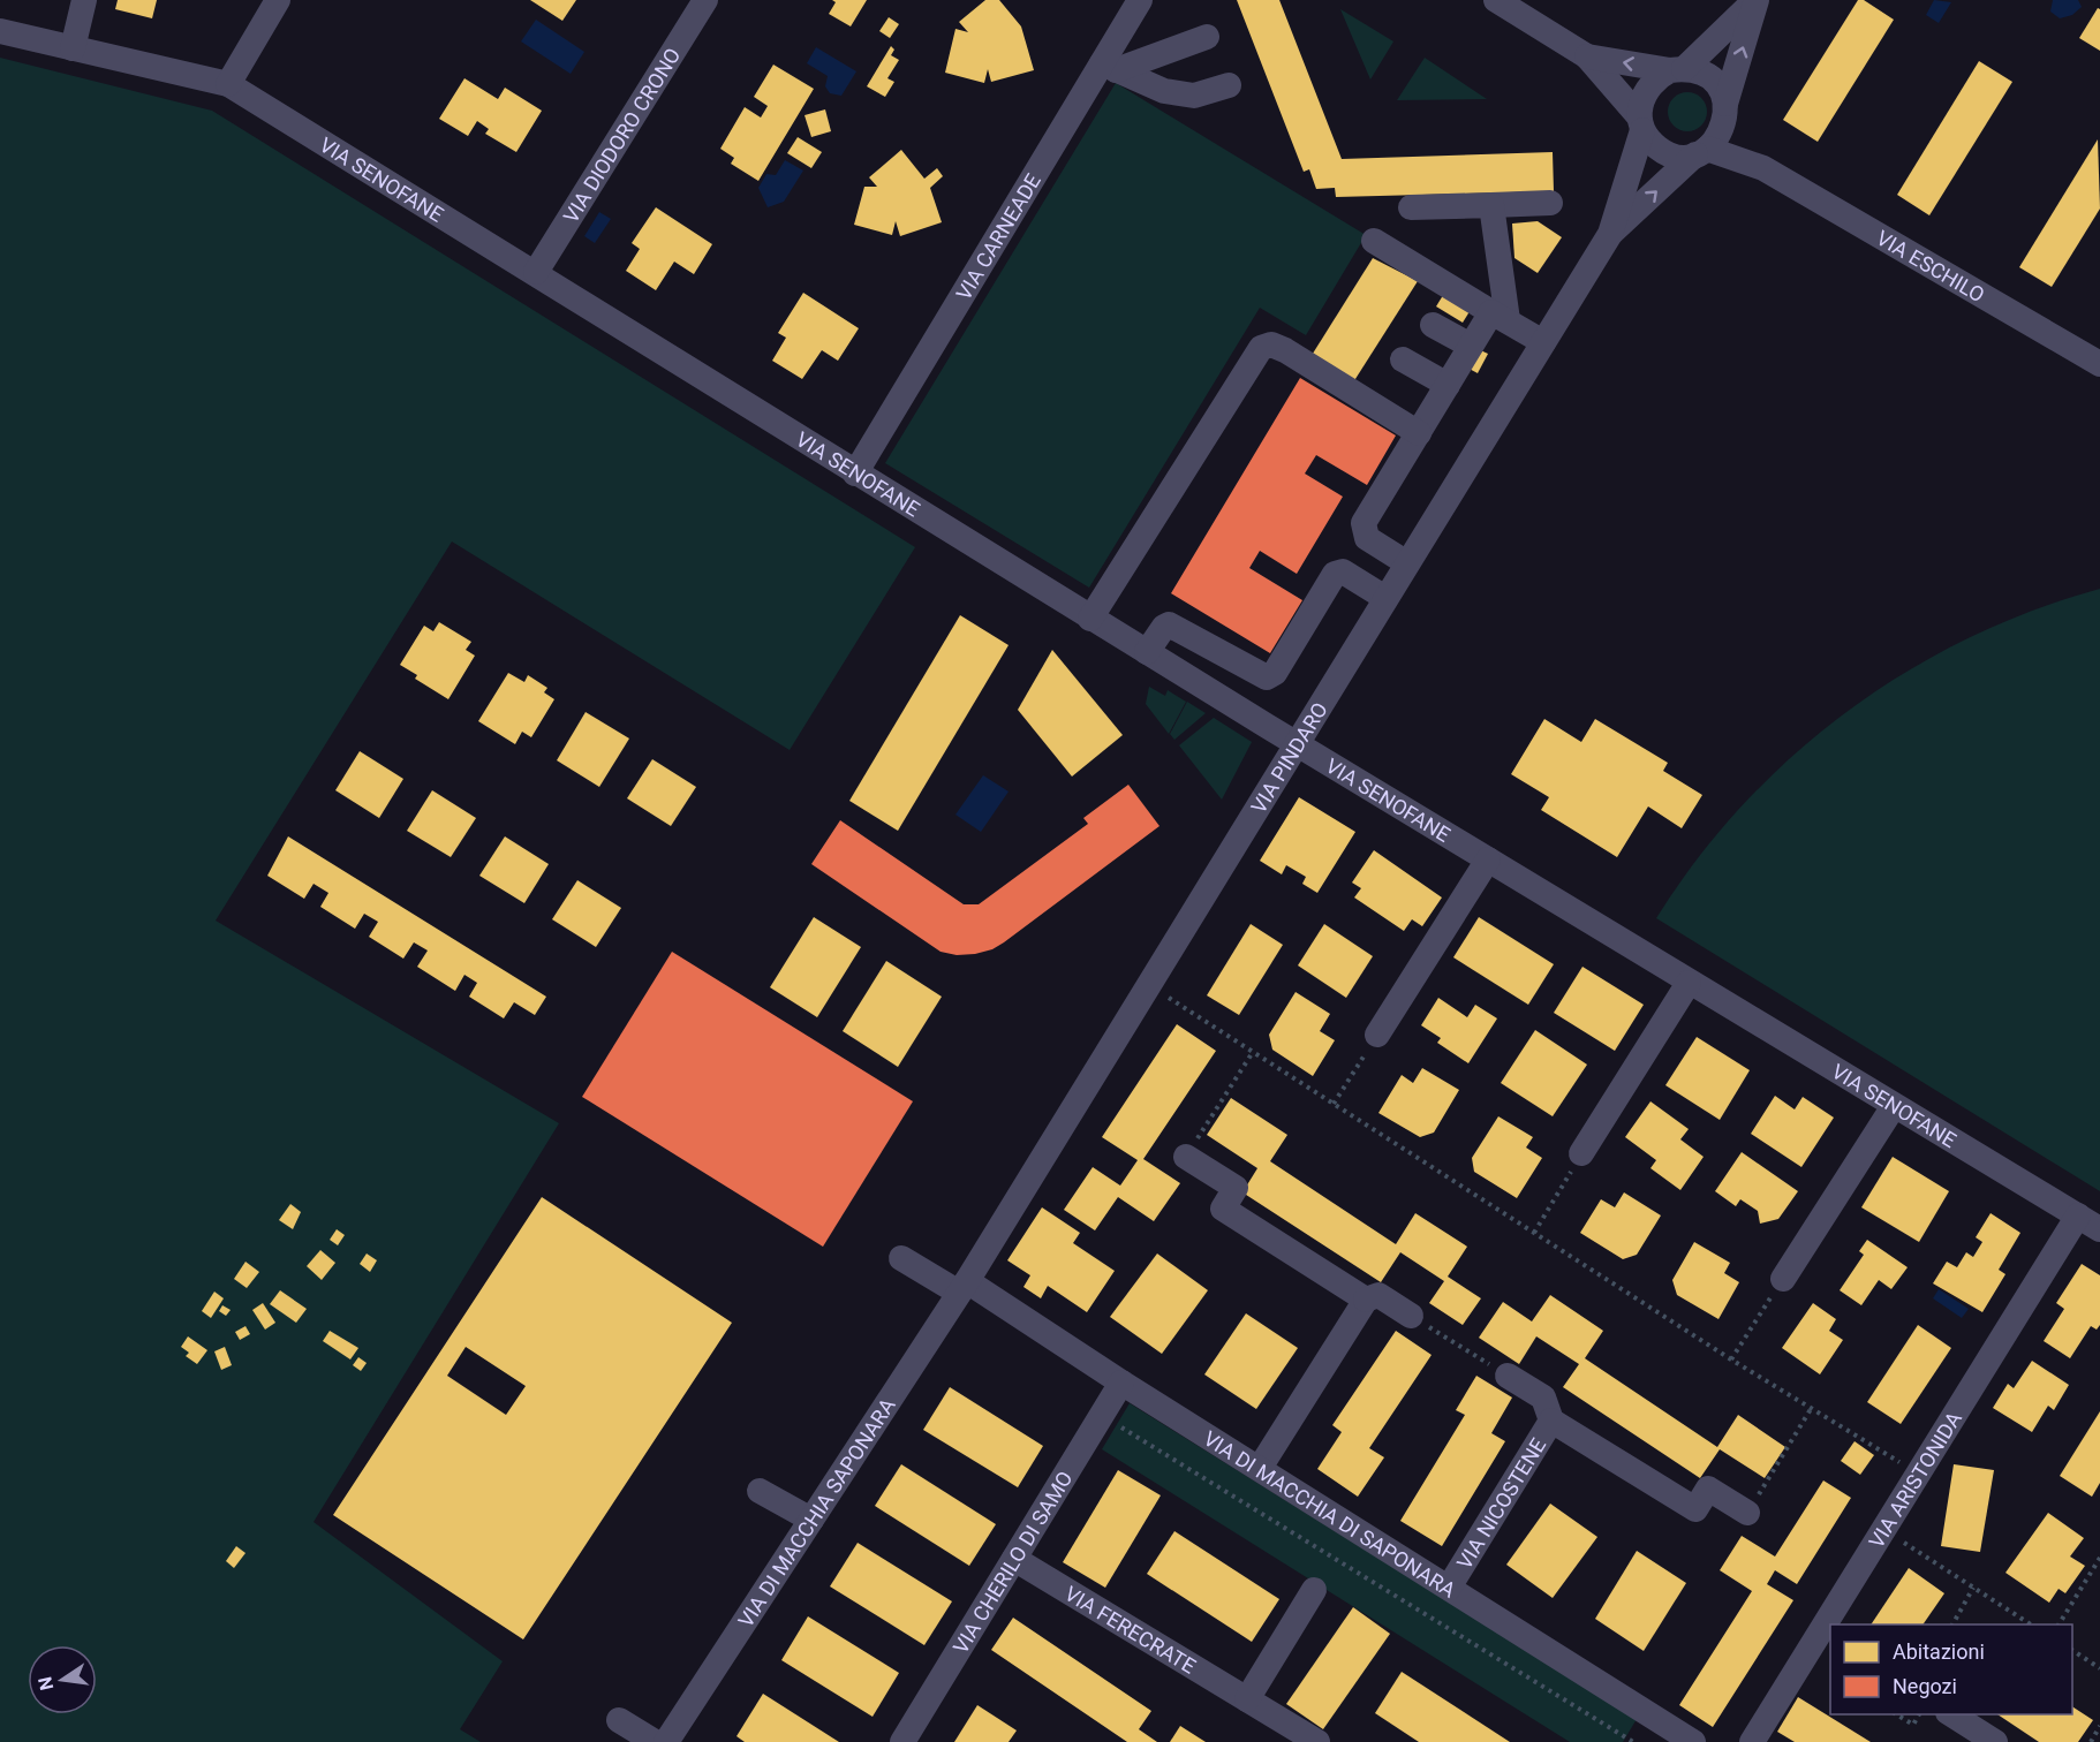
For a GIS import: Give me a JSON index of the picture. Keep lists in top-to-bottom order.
{
  "streets": {
    "street": [
      "VIA DIODORO CRONO",
      "VIA SENOFANE",
      "VIA CARNEADE",
      "VIA ESCHILO",
      "VIA PINDARO",
      "VIA ARISTONIDA",
      "VIA NICOSTENE",
      "VIA DI MACCHIA SAPONARA",
      "VIA DI MACCHIA DI SAPONARA",
      "VIA CHERILO DI SAMO",
      "VIA FERECRATE"
    ]
  },
  "crossings": [
    ["VIA DIODORO CRONO", "VIA SENOFANE"],
    ["VIA SENOFANE", "VIA CARNEADE"],
    ["VIA SENOFANE", "VIA PINDARO"],
    ["VIA SENOFANE", "VIA ARISTONIDA"],
    ["VIA PINDARO", "VIA DI MACCHIA SAPONARA"],
    ["VIA PINDARO", "VIA DI MACCHIA DI SAPONARA"],
    ["VIA NICOSTENE", "VIA DI MACCHIA DI SAPONARA"],
    ["VIA DI MACCHIA SAPONARA", "VIA DI MACCHIA DI SAPONARA"],
    ["VIA DI MACCHIA DI SAPONARA", "VIA CHERILO DI SAMO"],
    ["VIA CHERILO DI SAMO", "VIA FERECRATE"]
  ],
  "legend": ["Abitazioni", "Negozi"],
  "north": "left"
}
